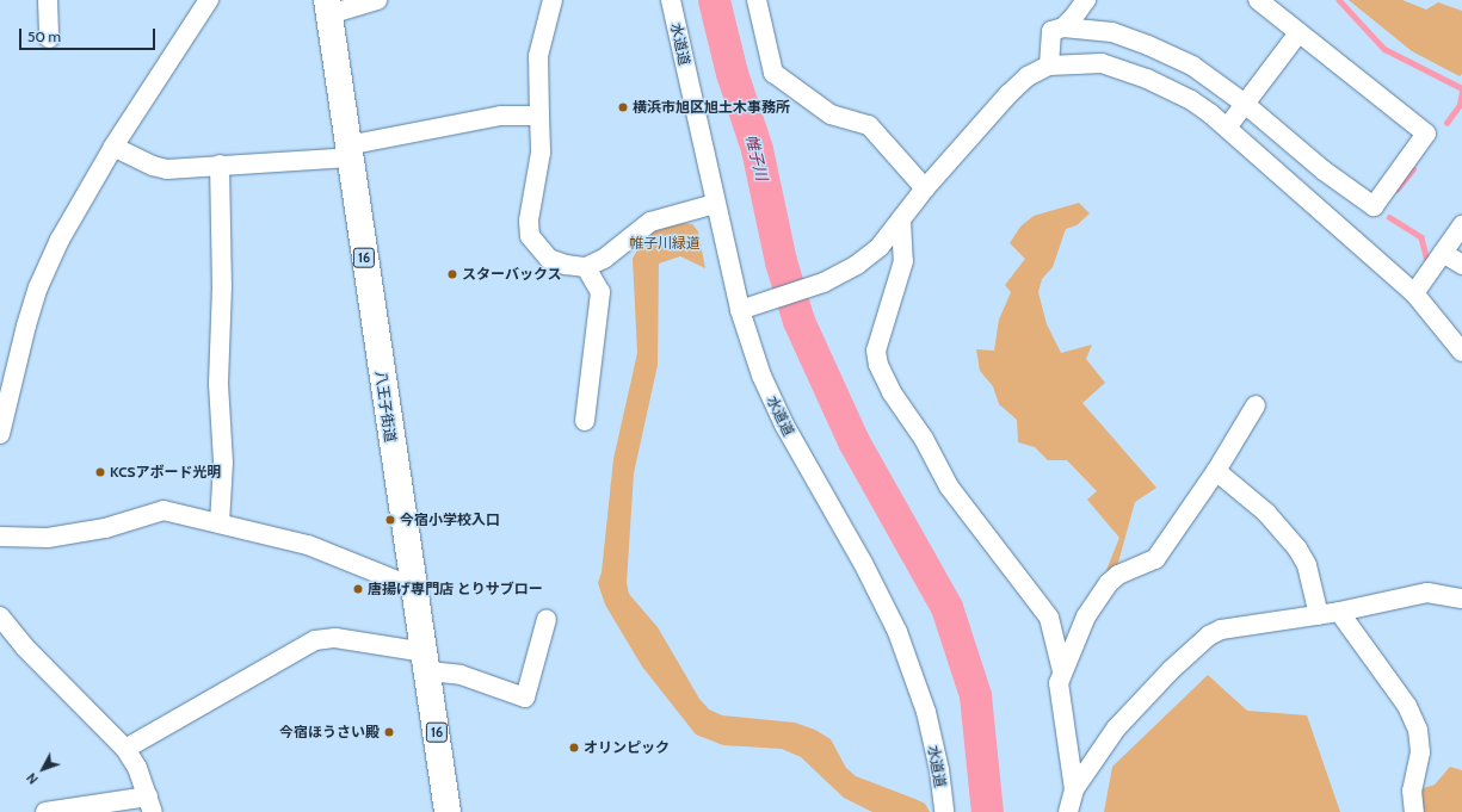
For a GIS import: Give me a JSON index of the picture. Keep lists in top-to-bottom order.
{
  "streets": {
    "highway": ["16", "八王子街道"],
    "street": ["水道道"]
  },
  "water": ["帷子川"],
  "parks": ["帷子川緑道"],
  "places": [
    "横浜市旭区旭土木事務所",
    "スターバックス",
    "KCSアボード光明",
    "今宿小学校入口",
    "唐揚げ専門店 とりサブロー",
    "今宿ほうさい殿",
    "オリンピック"
  ],
  "scale_bar": "50 m",
  "north": "bottom left"
}
